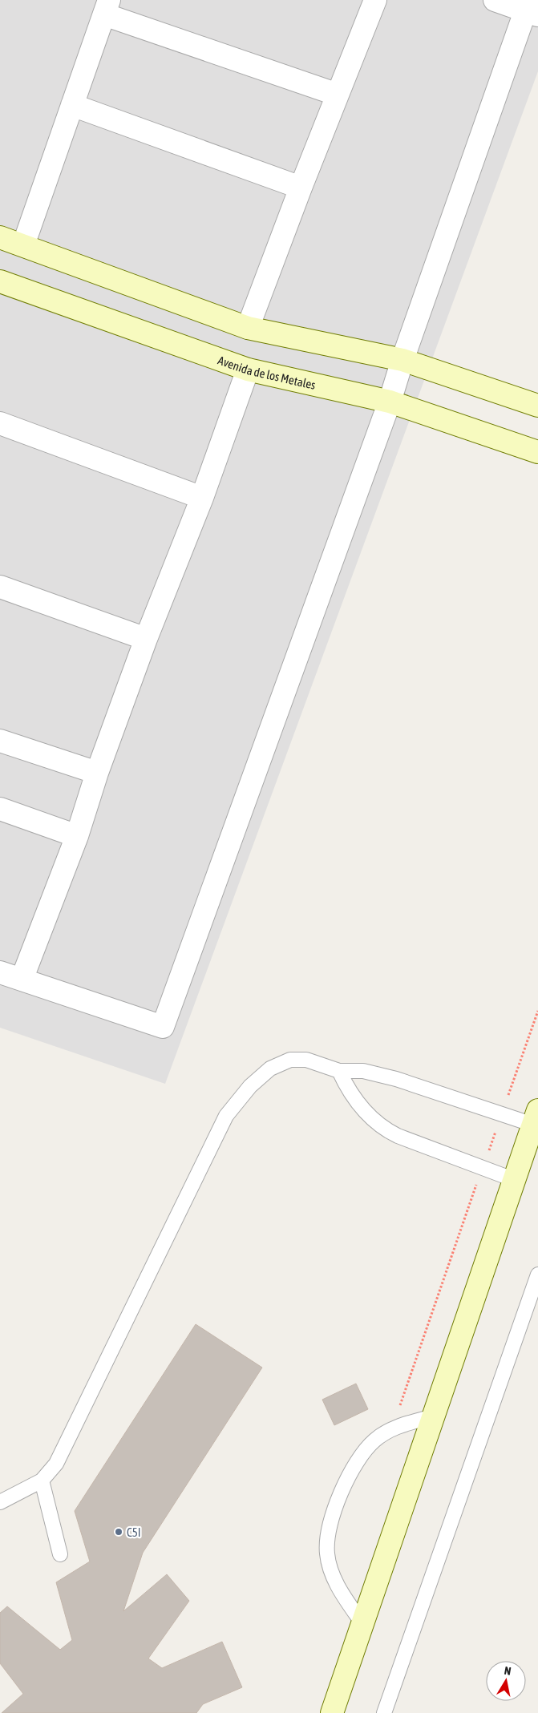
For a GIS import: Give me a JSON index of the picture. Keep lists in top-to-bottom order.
{
  "streets": {
    "street": ["Avenida de los Metales"]
  },
  "places": ["C5I"],
  "north": "top"
}
